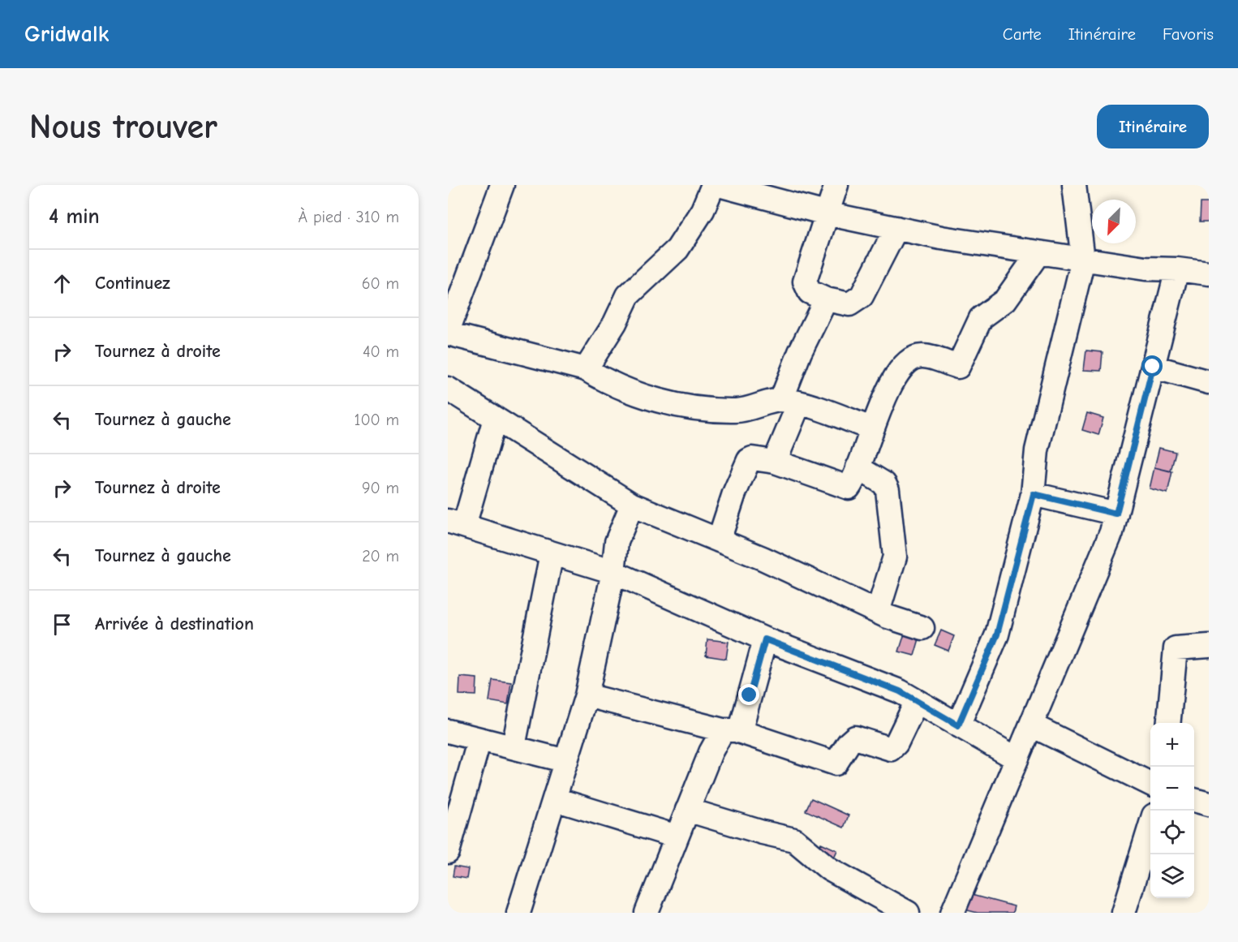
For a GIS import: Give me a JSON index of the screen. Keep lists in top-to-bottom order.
{
  "north": "bottom left",
  "page": {
    "header": "Gridwalk",
    "nav": ["Carte", "Itinéraire", "Favoris"],
    "buttons": "Itinéraire",
    "title": "Nous trouver",
    "heading": ["4 min", "À pied · 310 m"],
    "list": [
      ["Continuez", "60 m"],
      ["Tournez à droite", "40 m"],
      ["Tournez à gauche", "100 m"],
      ["Tournez à droite", "90 m"],
      ["Tournez à gauche", "20 m"],
      "Arrivée à destination"
    ],
    "map_buttons": ["+", "−"]
  }
}
